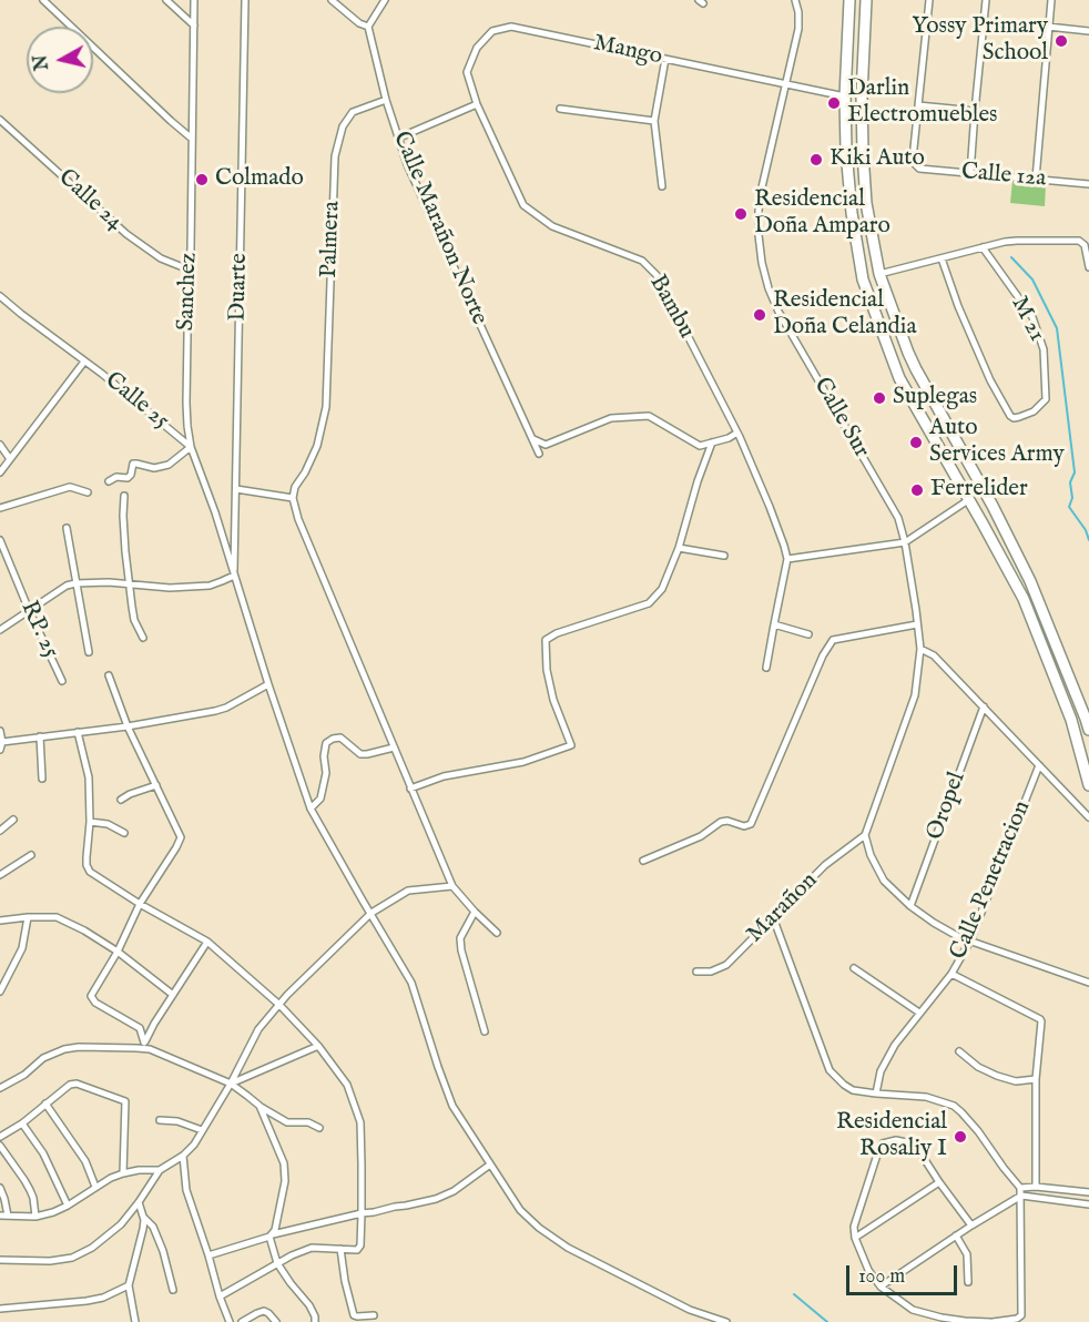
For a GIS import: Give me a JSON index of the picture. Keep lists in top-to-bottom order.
{
  "streets": {
    "street": [
      "Mango",
      "Calle 12a",
      "Calle 24",
      "Calle Marañon Norte",
      "Palmera",
      "Duarte",
      "Sanchez",
      "Bambu",
      "M 21",
      "Calle 25",
      "Calle Sur",
      "RP. 25",
      "Oropel",
      "Calle Penetracion",
      "Marañon"
    ]
  },
  "crossings": [
    ["Mango", "Bambu"],
    ["Mango", "Calle Sur"],
    ["Calle 24", "Sanchez"],
    ["Calle Marañon Norte", "Palmera"],
    ["Duarte", "Sanchez"],
    ["Sanchez", "Calle 25"],
    ["Calle Sur", "Marañon"]
  ],
  "places": [
    "Yossy Primary School",
    "Darlin Electromuebles",
    "Kiki Auto",
    "Colmado",
    "Residencial Doña Amparo",
    "Residencial Doña Celandia",
    "Suplegas",
    "Auto Services Army",
    "Ferrelider",
    "Residencial Rosaliy I"
  ],
  "scale_bar": "100 m",
  "north": "left"
}
